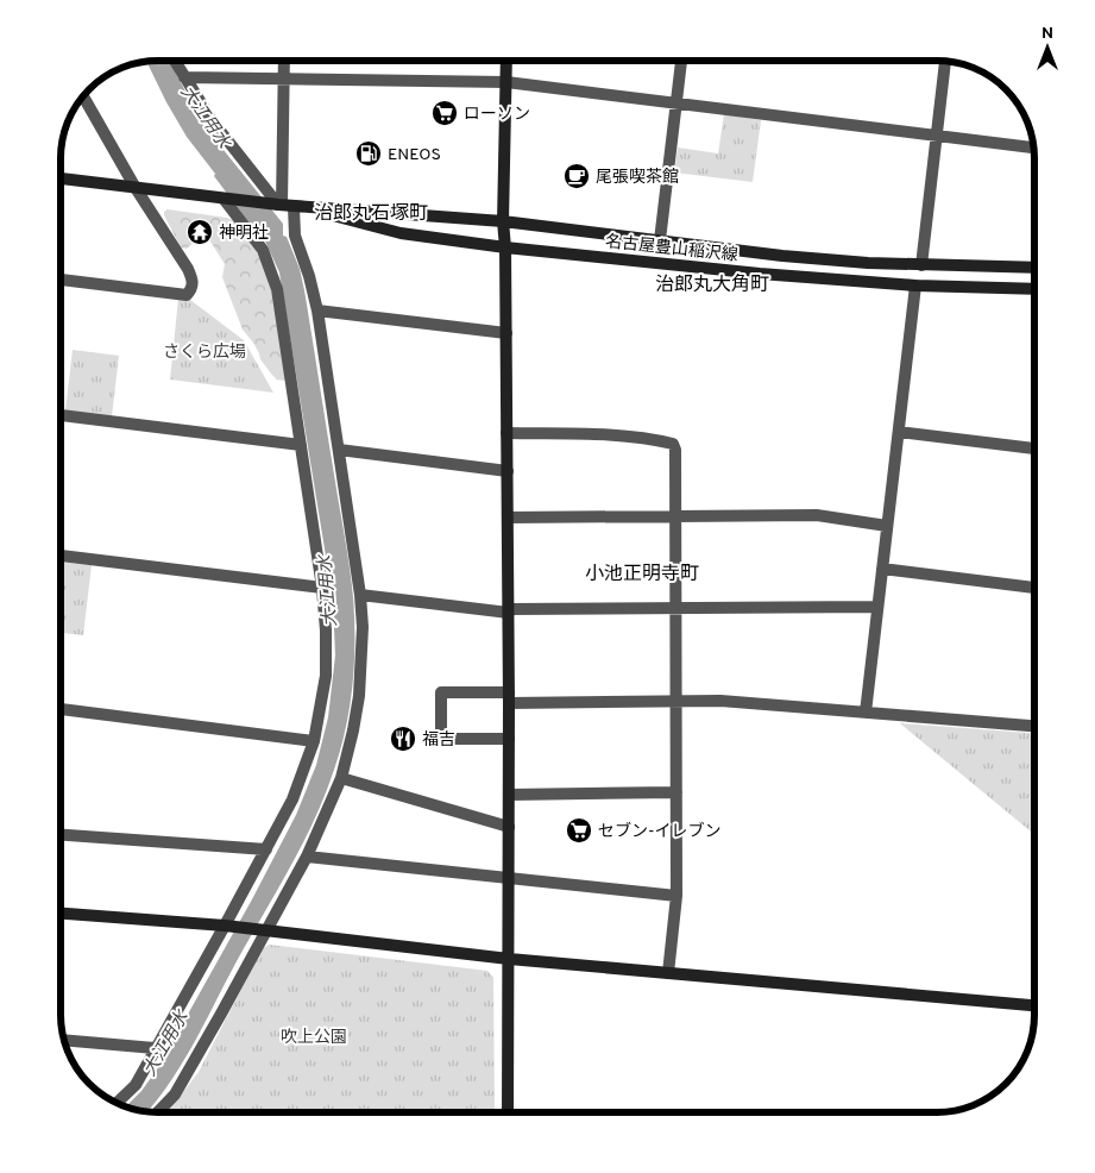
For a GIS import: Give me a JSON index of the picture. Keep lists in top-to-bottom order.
{
  "streets": {
    "street": ["名古屋豊山稲沢線"]
  },
  "districts": ["治郎丸石塚町", "治郎丸大角町", "小池正明寺町"],
  "water": ["大江用水"],
  "parks": ["さくら広場", "吹上公園"],
  "places": {
    "supermarket": ["ローソン", "セブン-イレブン"],
    "fuel station": ["ENEOS"],
    "cafe": ["尾張喫茶館"],
    "temple": ["神明社"],
    "restaurant": ["福吉"]
  },
  "north": "top"
}
